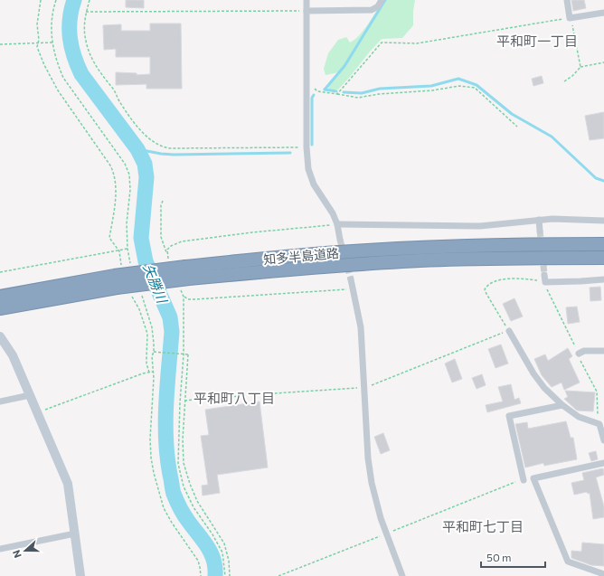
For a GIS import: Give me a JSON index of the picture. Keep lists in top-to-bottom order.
{
  "streets": {
    "highway": ["知多半島道路"]
  },
  "districts": ["平和町一丁目", "平和町八丁目", "平和町七丁目"],
  "water": ["矢勝川"],
  "scale_bar": "50 m",
  "north": "left"
}
